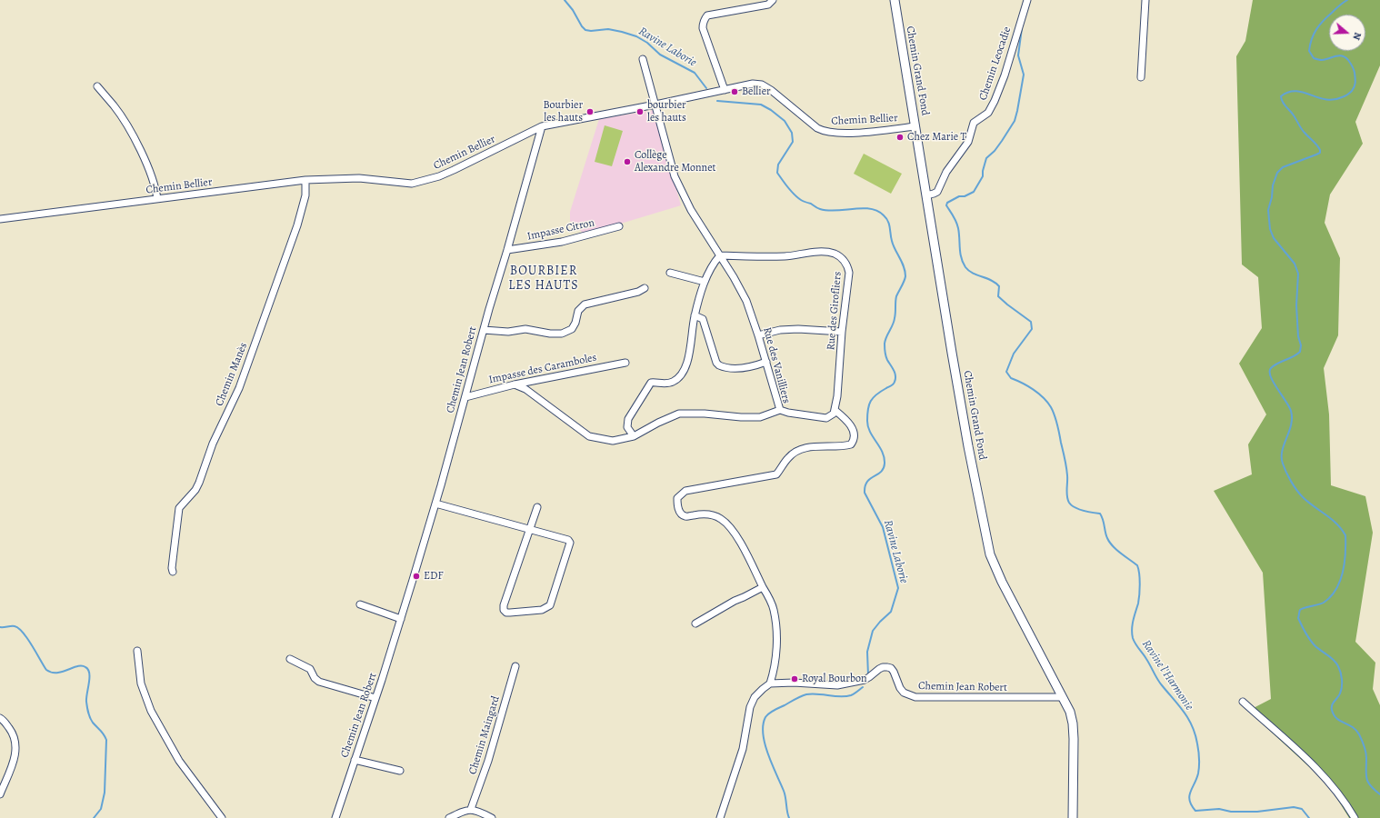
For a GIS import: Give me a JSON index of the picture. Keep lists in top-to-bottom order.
{
  "streets": {
    "street": [
      "Chemin Leocadie",
      "Chemin Grand Fond",
      "Chemin Bellier",
      "Impasse Citron",
      "Rue des Girofliers",
      "Rue des Vanilliers",
      "Impasse des Caramboles",
      "Chemin Jean Robert",
      "Chemin Manès",
      "Chemin Maingard"
    ]
  },
  "crossings": [
    ["Chemin Leocadie", "Chemin Grand Fond"],
    ["Chemin Grand Fond", "Chemin Bellier"],
    ["Chemin Grand Fond", "Chemin Jean Robert"],
    ["Chemin Bellier", "Rue des Vanilliers"],
    ["Chemin Bellier", "Chemin Jean Robert"],
    ["Chemin Bellier", "Chemin Manès"],
    ["Impasse Citron", "Chemin Jean Robert"],
    ["Rue des Girofliers", "Rue des Vanilliers"],
    ["Rue des Vanilliers", "Impasse des Caramboles"],
    ["Impasse des Caramboles", "Chemin Jean Robert"]
  ],
  "districts": ["BOURBIER LES HAUTS"],
  "water": ["Ravine Laborie", "Ravine l'Harmonie"],
  "places": [
    "Bellier",
    "Bourbier les hauts",
    "bourbier les hauts",
    "Chez Marie T",
    "Collège Alexandre Monnet",
    "EDF",
    "Royal Bourbon"
  ],
  "north": "right"
}
